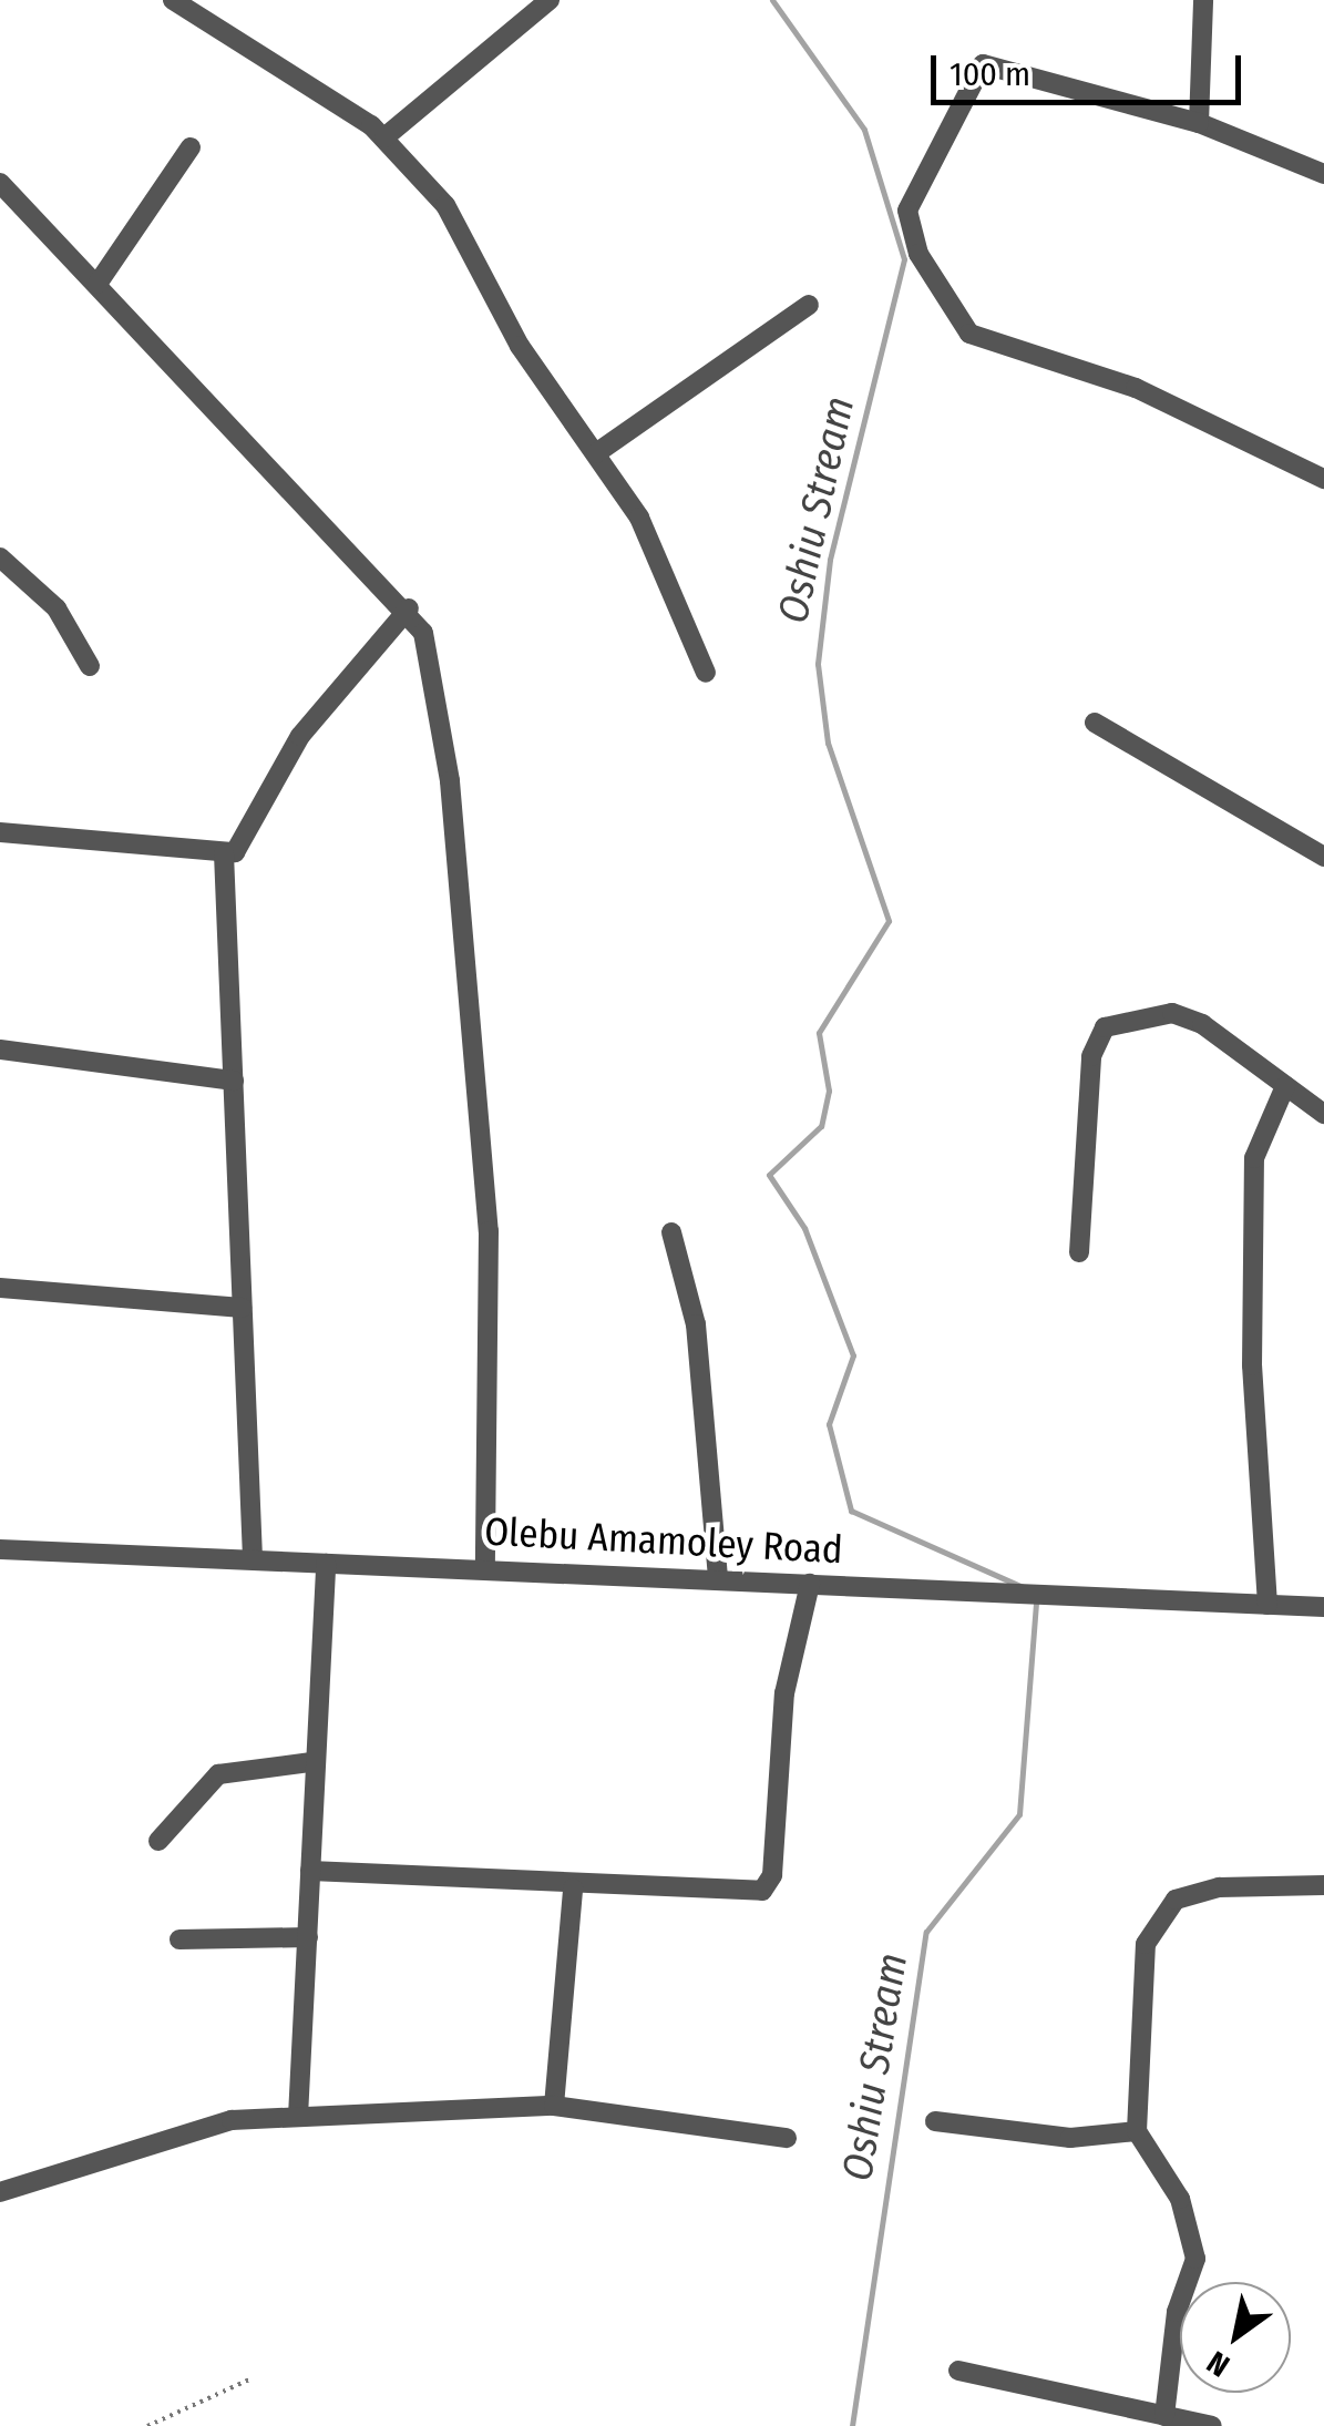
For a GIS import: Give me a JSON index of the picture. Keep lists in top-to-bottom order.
{
  "streets": {
    "street": ["Olebu Amamoley Road"]
  },
  "water": ["Oshiu Stream"],
  "scale_bar": "100 m",
  "north": "bottom left"
}
